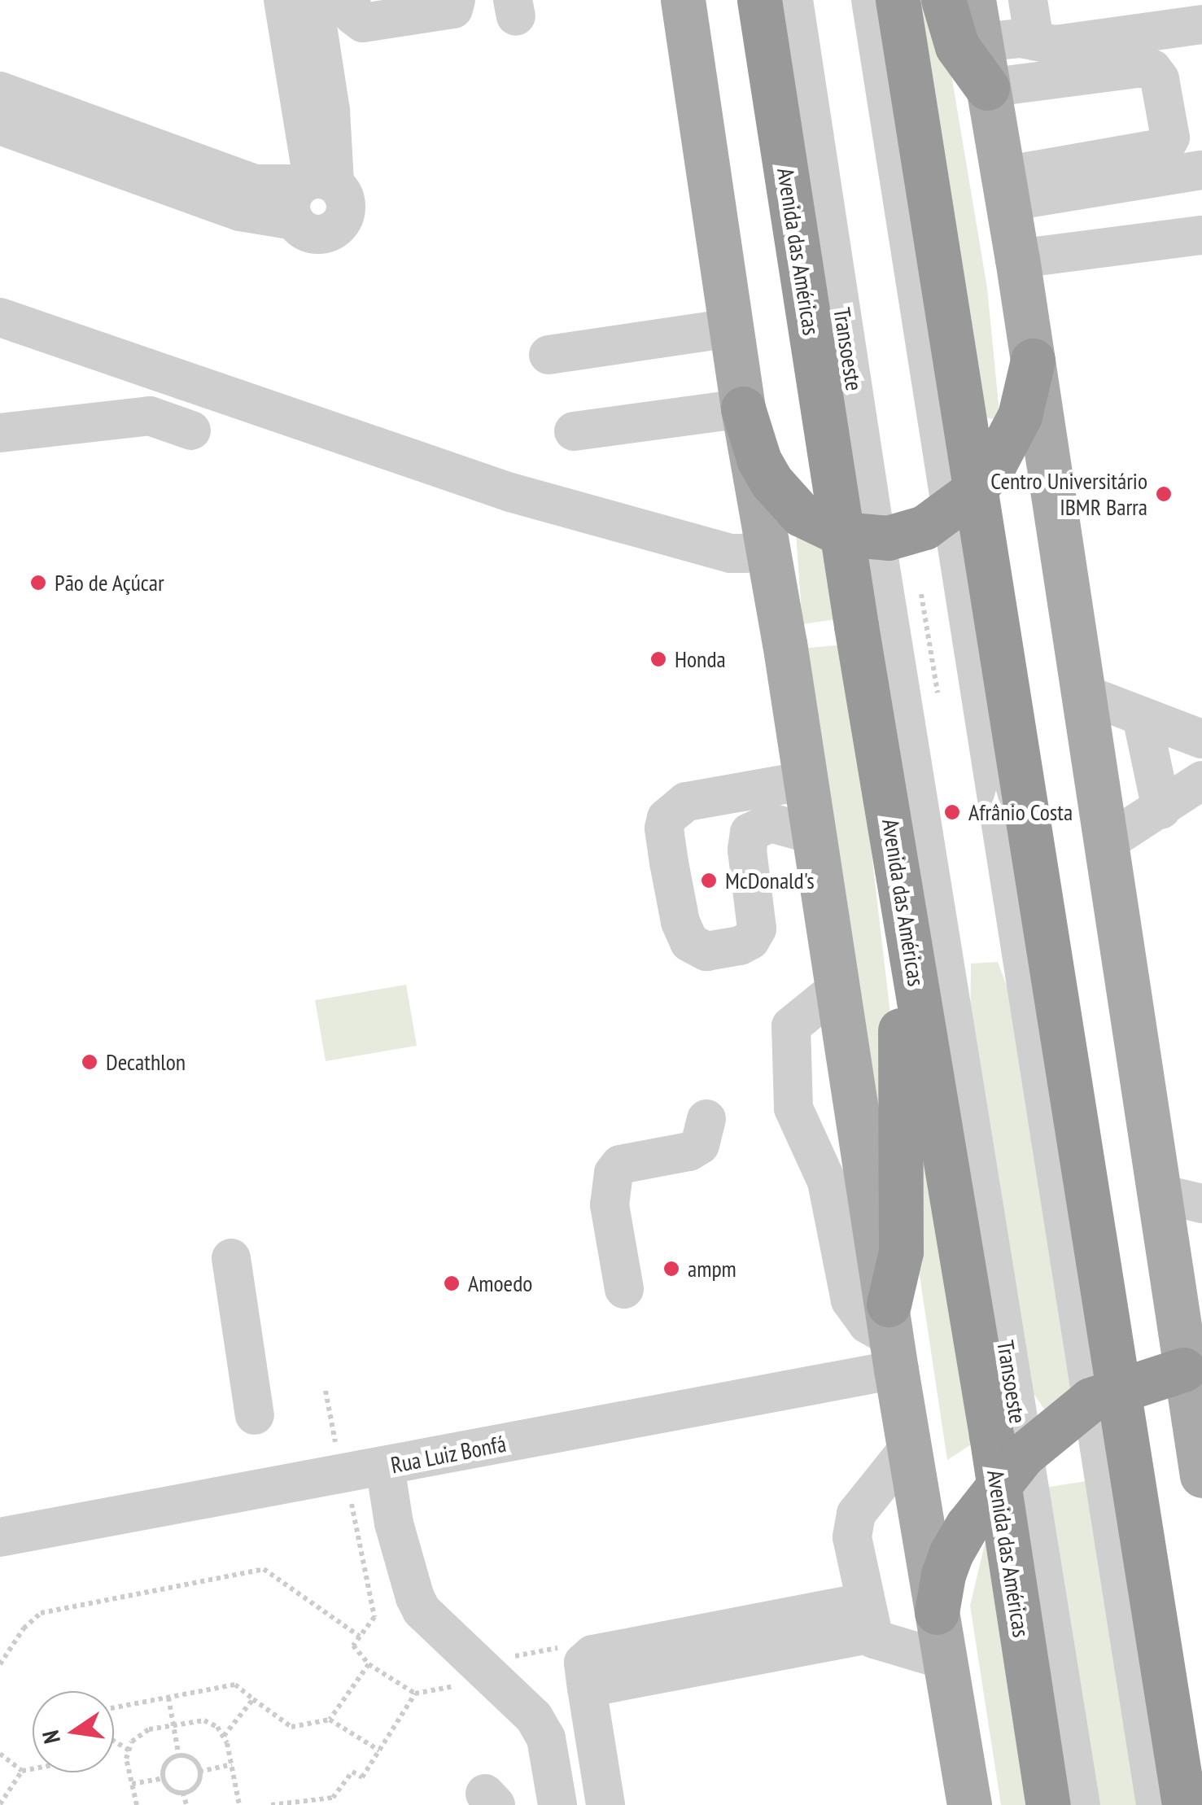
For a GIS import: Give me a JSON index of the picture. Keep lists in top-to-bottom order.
{
  "streets": {
    "highway": ["Avenida das Américas"],
    "street": ["Transoeste", "Rua Luiz Bonfá"]
  },
  "crossings": [
    ["Avenida das Américas", "Transoeste"]
  ],
  "places": [
    "Centro Universitário IBMR Barra",
    "Pão de Açúcar",
    "Honda",
    "Afrânio Costa",
    "McDonald's",
    "Decathlon",
    "ampm",
    "Amoedo"
  ],
  "north": "left"
}
